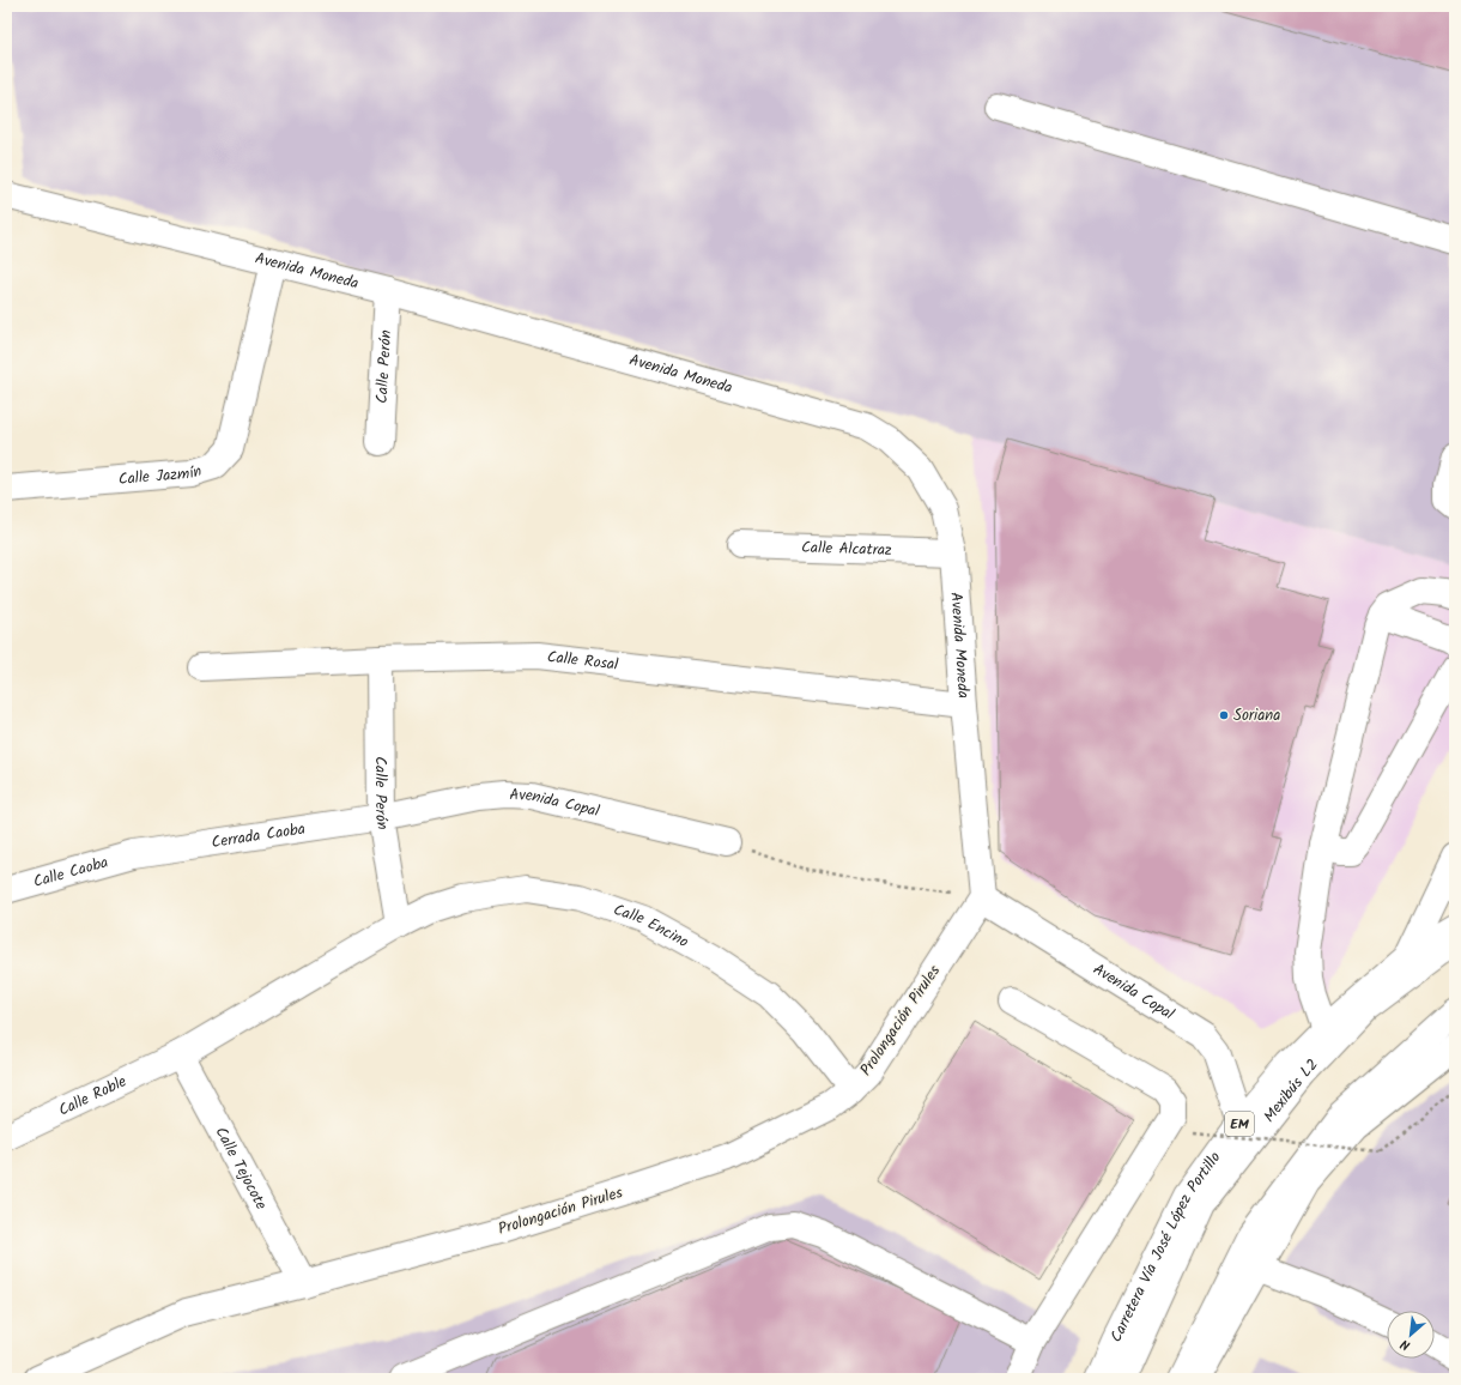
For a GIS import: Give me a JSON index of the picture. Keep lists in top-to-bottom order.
{
  "streets": {
    "street": [
      "Avenida Moneda",
      "Calle Perón",
      "Calle Jazmín",
      "Calle Alcatraz",
      "Calle Rosal",
      "Avenida Copal",
      "Cerrada Caoba",
      "Calle Caoba",
      "Calle Encino",
      "Prolongación Pirules",
      "Mexibús L2",
      "Calle Roble",
      "EM",
      "Calle Tejocote",
      "Carretera Vía José López Portillo"
    ]
  },
  "crossings": [
    ["Avenida Moneda", "Calle Perón"],
    ["Avenida Moneda", "Calle Jazmín"],
    ["Avenida Moneda", "Calle Alcatraz"],
    ["Avenida Moneda", "Calle Rosal"],
    ["Avenida Moneda", "Avenida Copal"],
    ["Avenida Moneda", "Prolongación Pirules"],
    ["Calle Perón", "Calle Rosal"],
    ["Calle Perón", "Avenida Copal"],
    ["Calle Perón", "Cerrada Caoba"],
    ["Calle Perón", "Calle Encino"],
    ["Avenida Copal", "Cerrada Caoba"],
    ["Avenida Copal", "Prolongación Pirules"],
    ["Avenida Copal", "Carretera Vía José López Portillo"],
    ["Cerrada Caoba", "Calle Caoba"],
    ["Calle Encino", "Prolongación Pirules"],
    ["Calle Encino", "Calle Roble"],
    ["Calle Encino", "Calle Tejocote"],
    ["Prolongación Pirules", "Calle Tejocote"],
    ["Calle Roble", "Calle Tejocote"]
  ],
  "places": ["Soriana"],
  "north": "bottom left"
}
